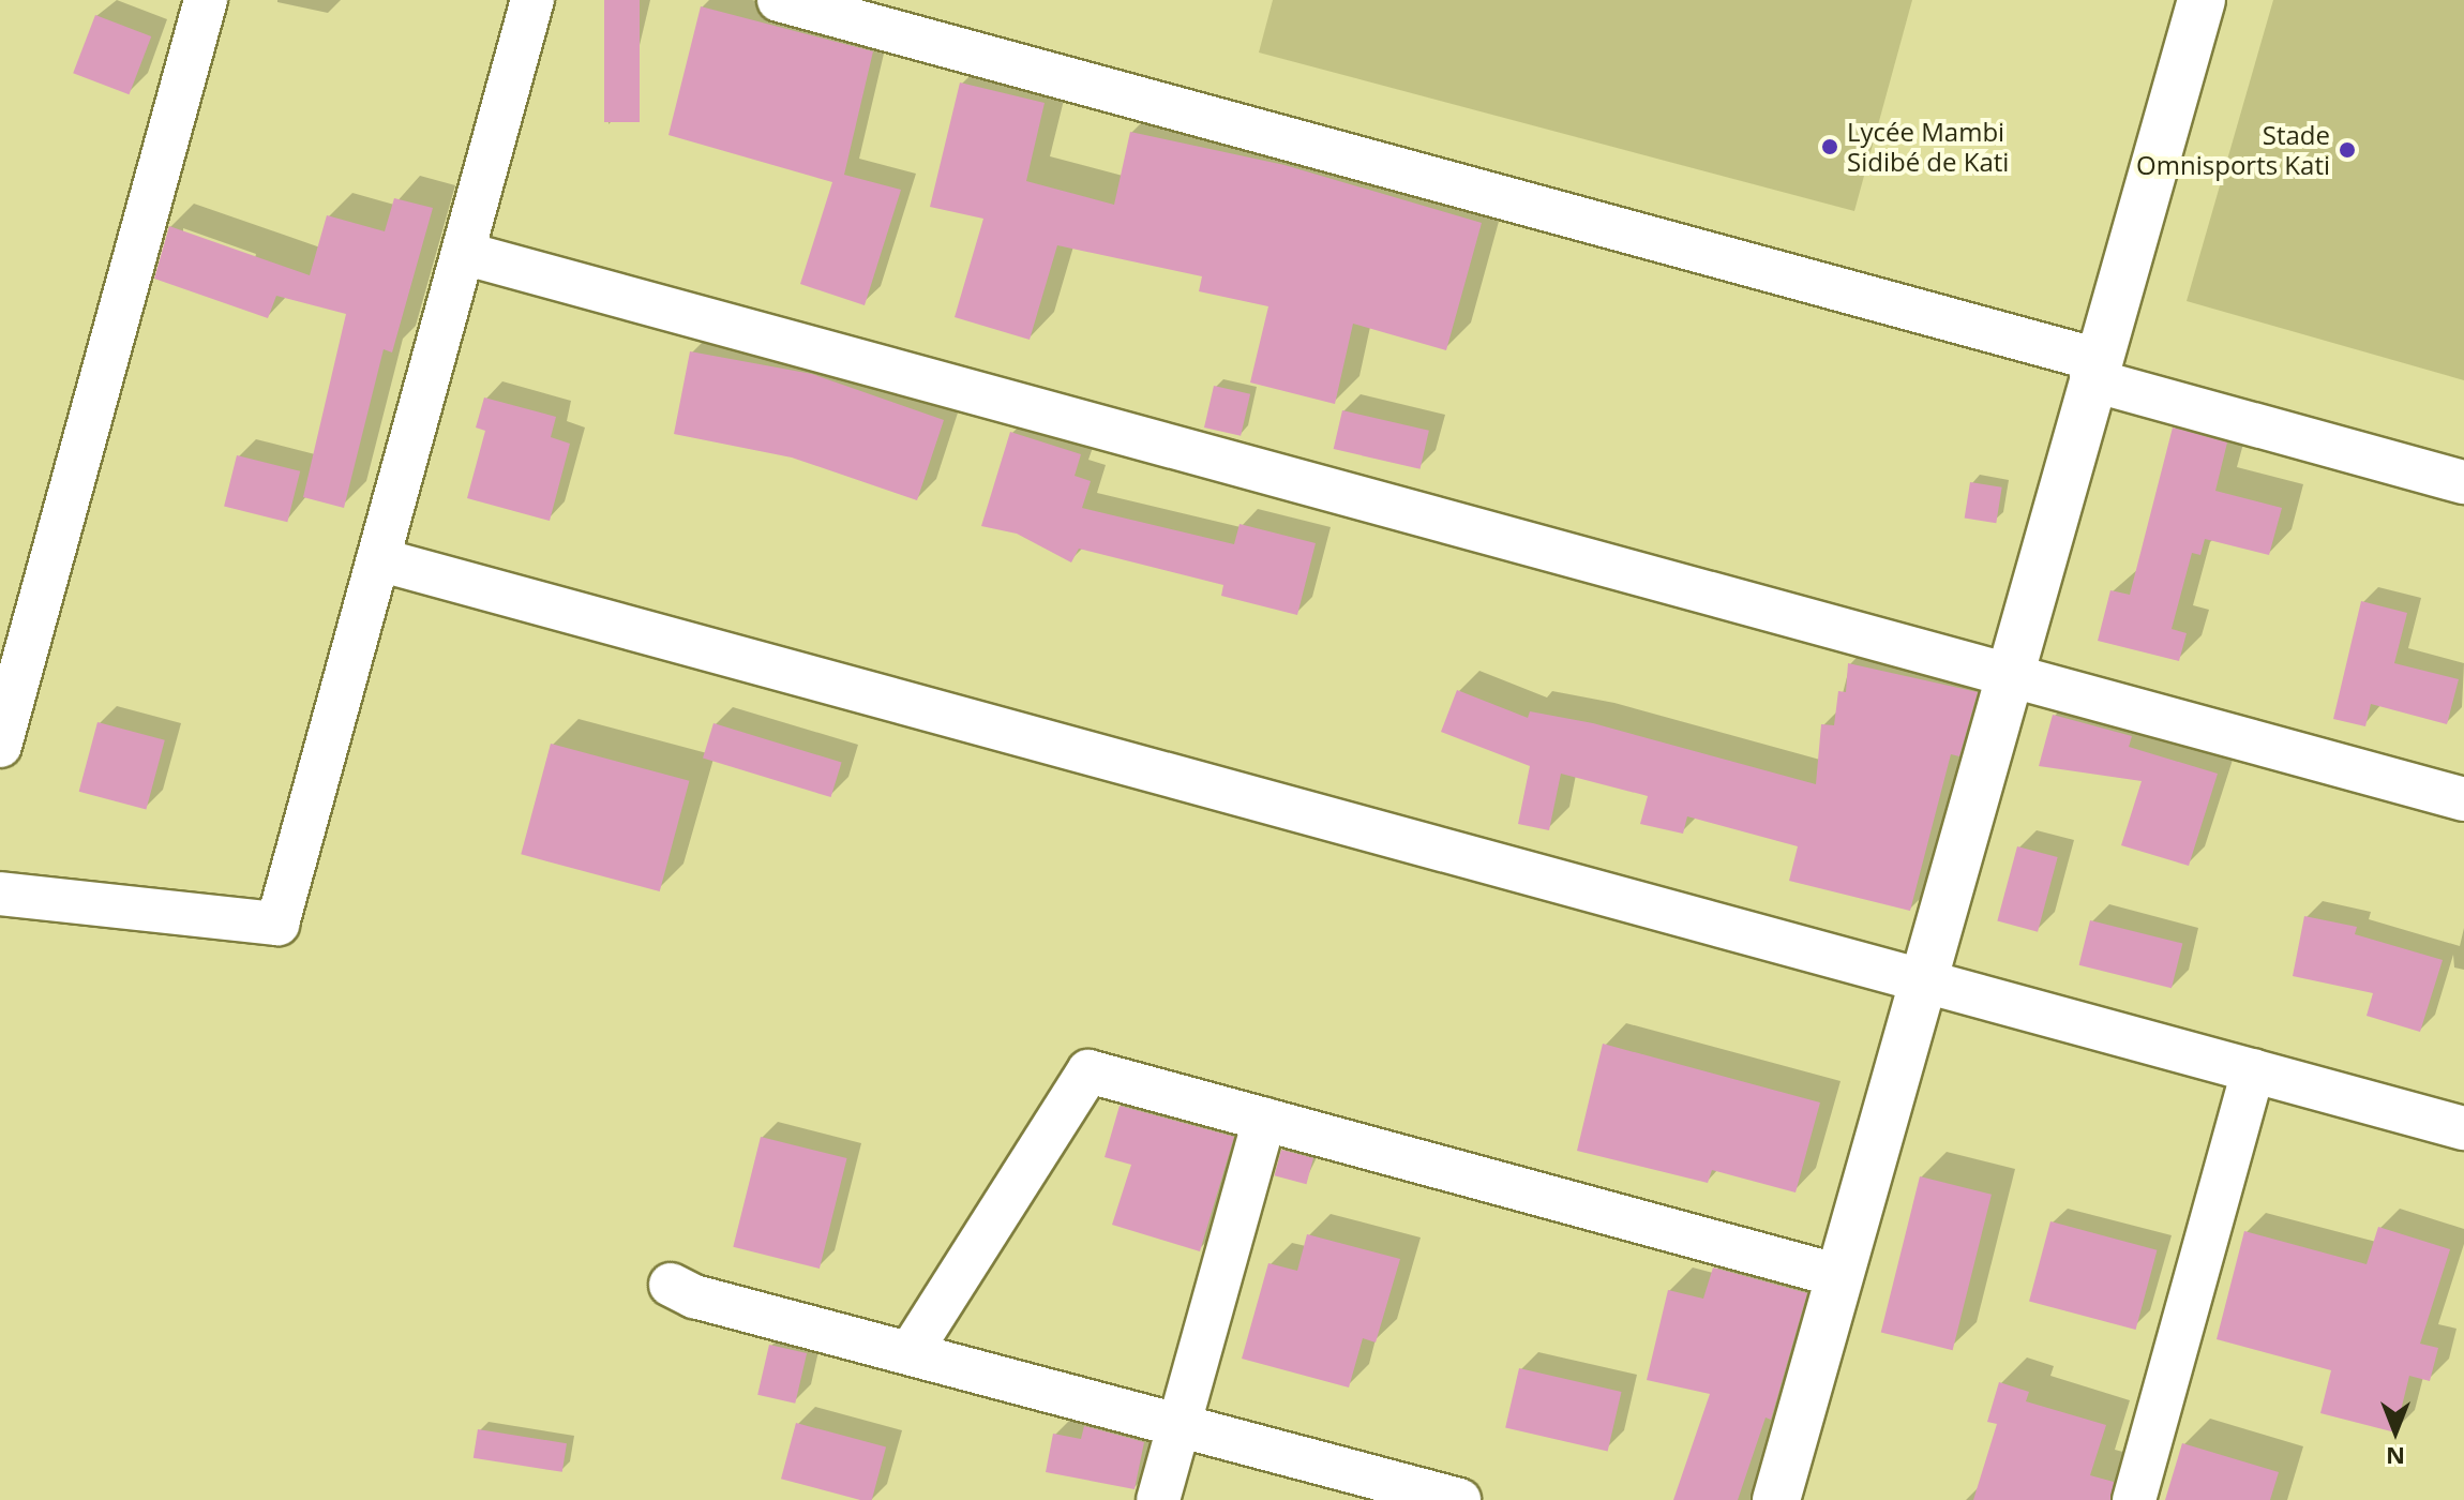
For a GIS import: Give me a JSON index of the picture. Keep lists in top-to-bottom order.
{
  "places": ["Lycée Mambi Sidibé de Kati", "Stade Omnisports Kati"],
  "north": "bottom"
}
